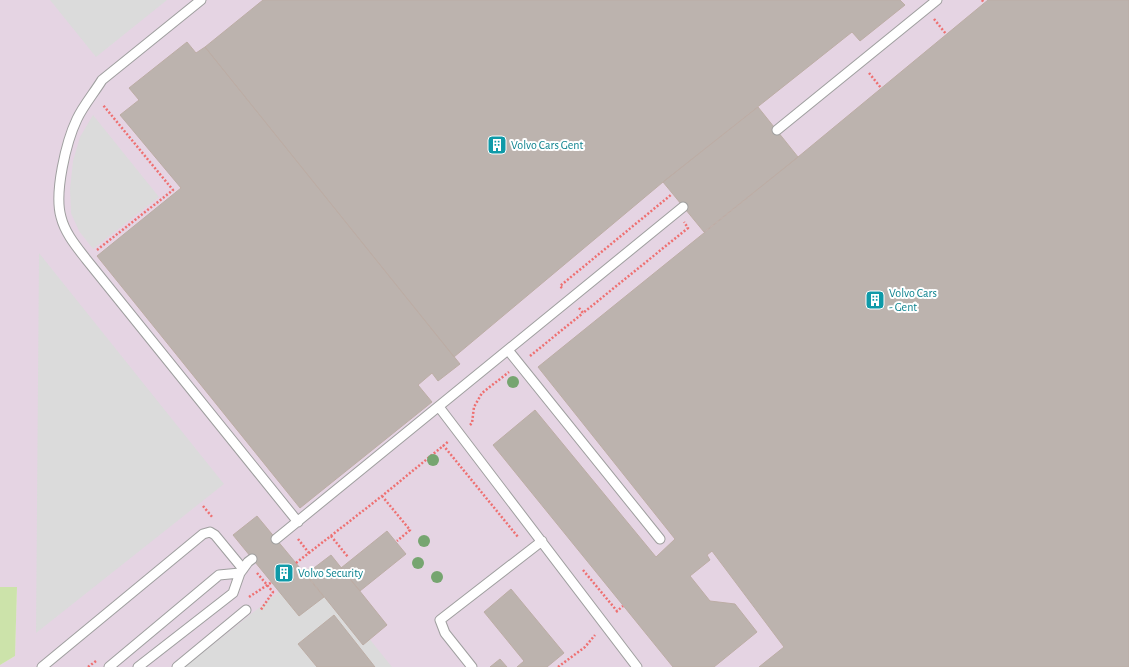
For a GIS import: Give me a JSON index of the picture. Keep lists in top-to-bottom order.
{
  "places": {
    "building": ["Volvo Cars Gent", "Volvo Cars - Gent", "Volvo Security"]
  }
}
